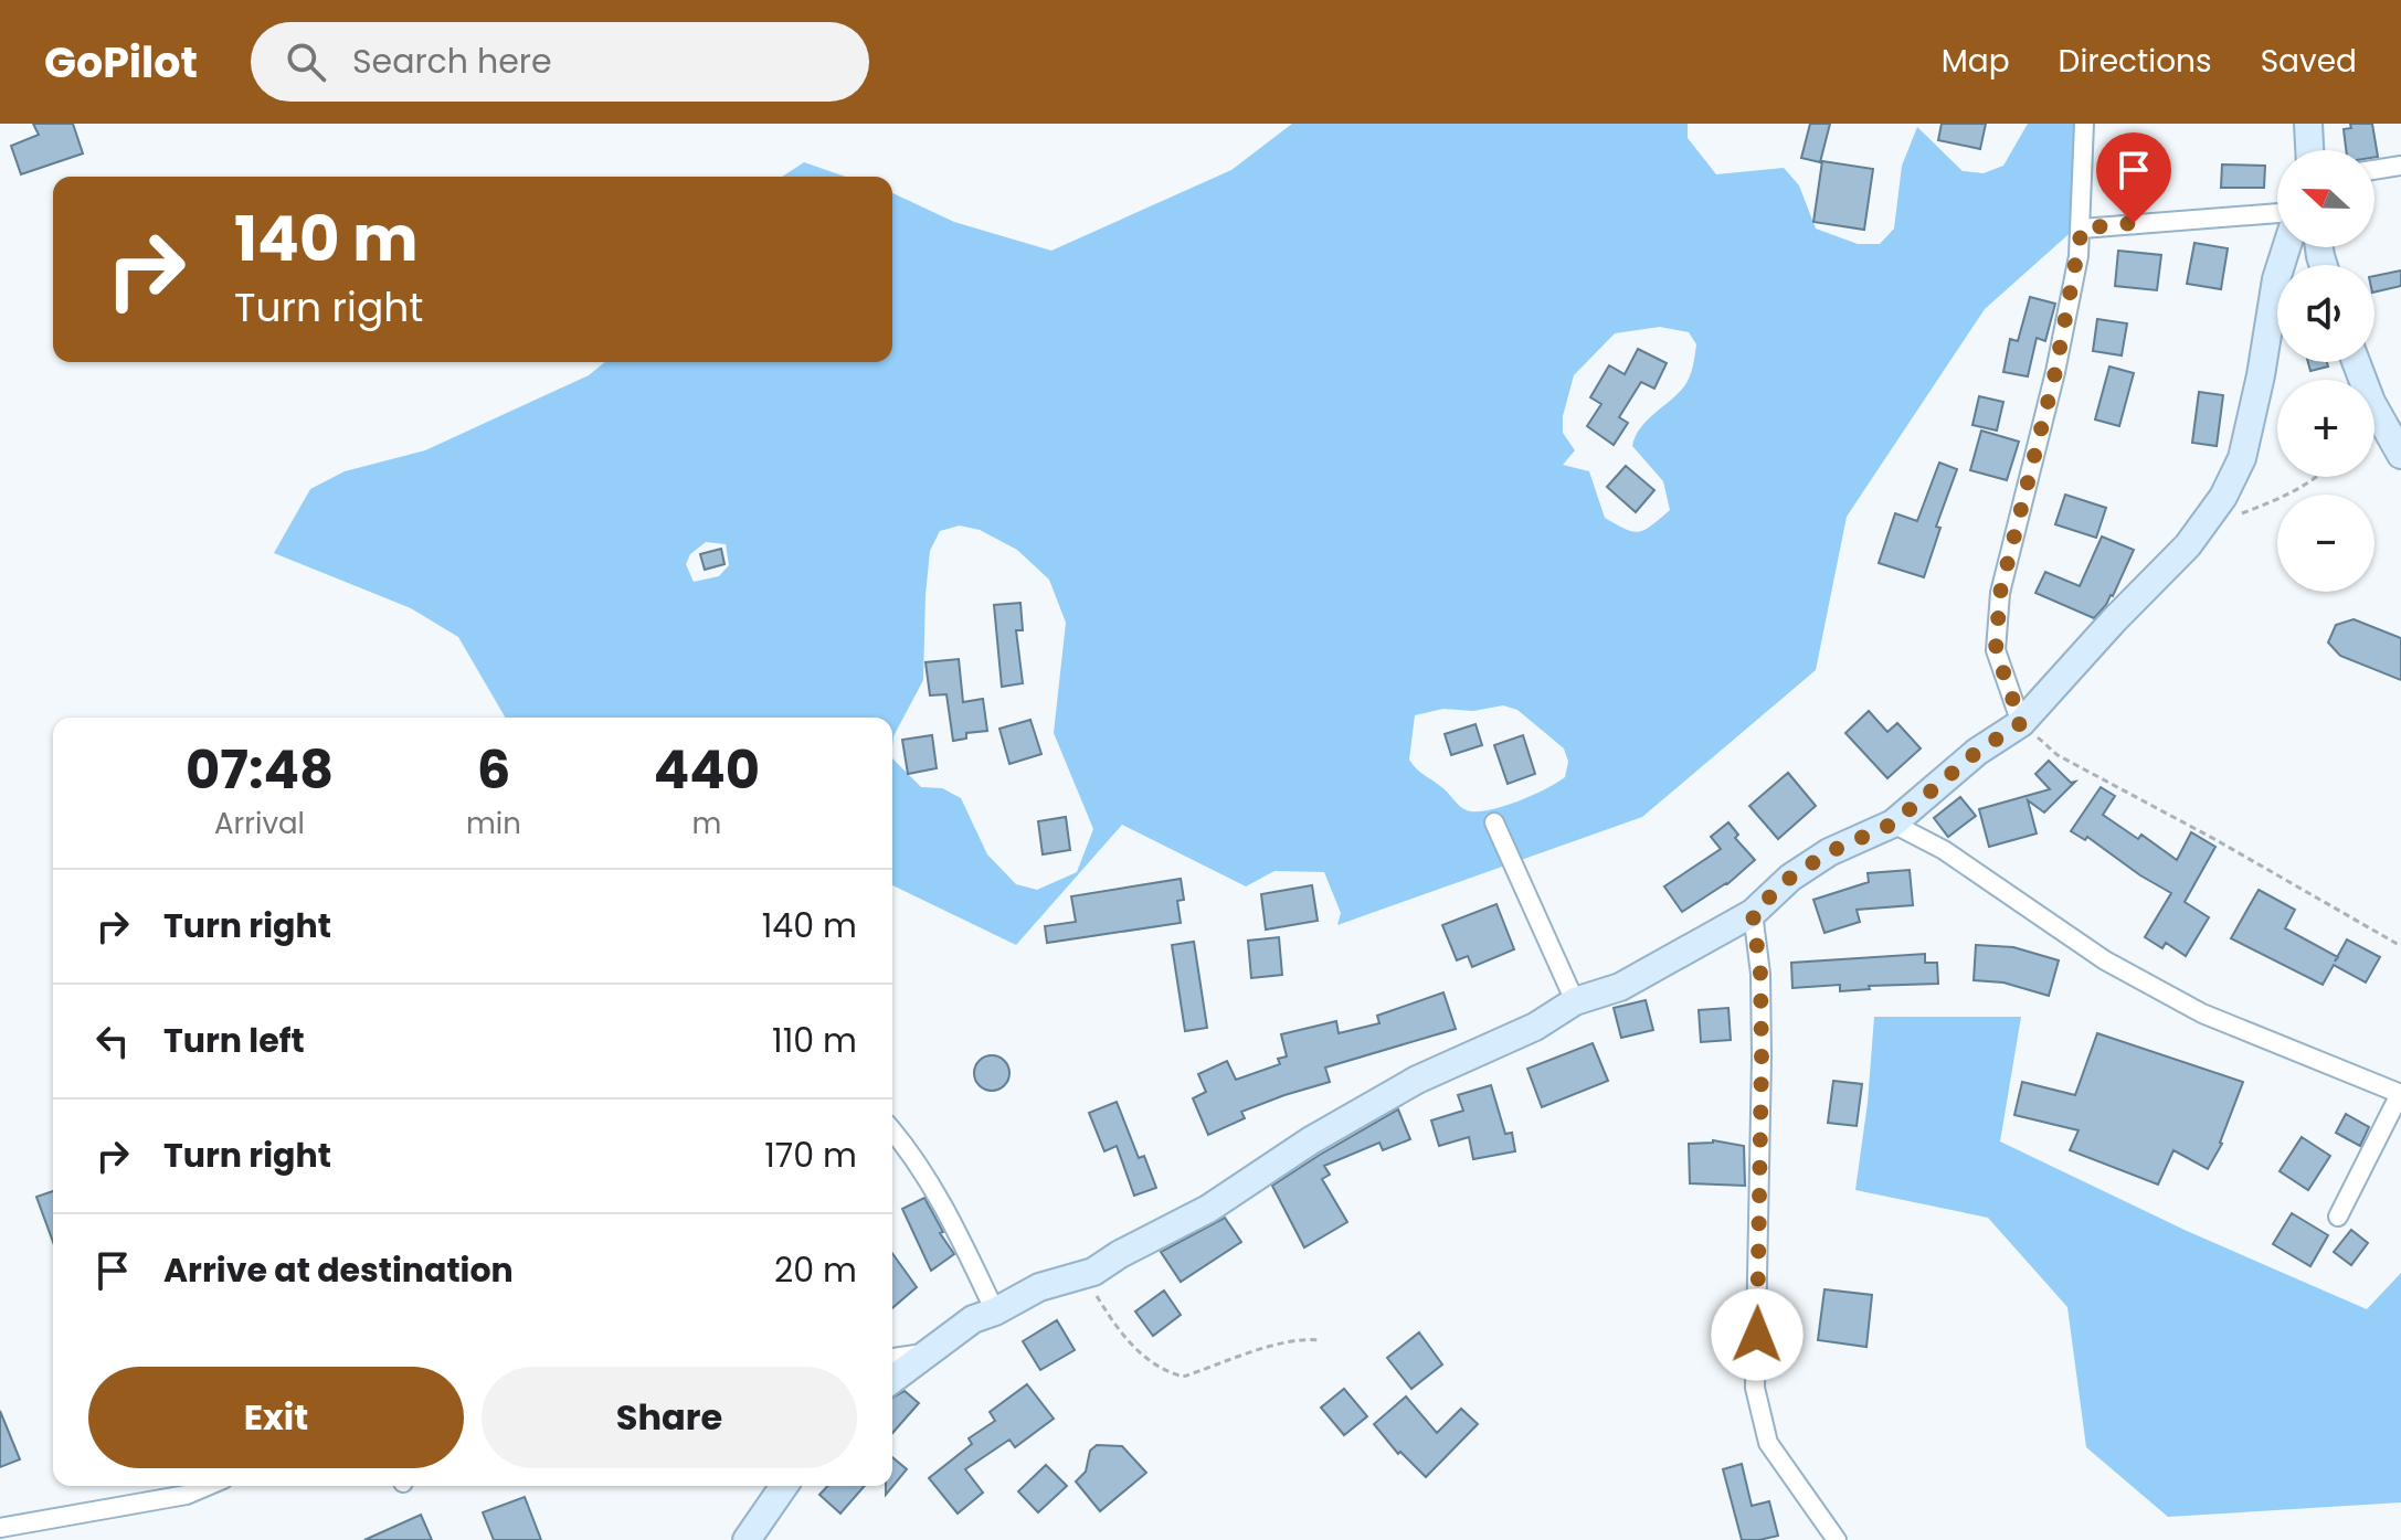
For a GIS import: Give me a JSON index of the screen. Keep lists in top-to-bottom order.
{
  "north": "left",
  "page": {
    "header": "GoPilot",
    "search": "Search here",
    "nav": ["Map", "Directions", "Saved"],
    "map_buttons": ["+", "−"],
    "turn": ["140 m", "Turn right"],
    "eta": [
      "07:48",
      "Arrival",
      "6",
      "min",
      "440",
      "m"
    ],
    "list": [
      {
        "name": "Turn right",
        "value": "140 m"
      },
      {
        "name": "Turn left",
        "value": "110 m"
      },
      {
        "name": "Turn right",
        "value": "170 m"
      },
      {
        "name": "Arrive at destination",
        "value": "20 m"
      }
    ],
    "buttons": ["Exit", "Share"]
  }
}
